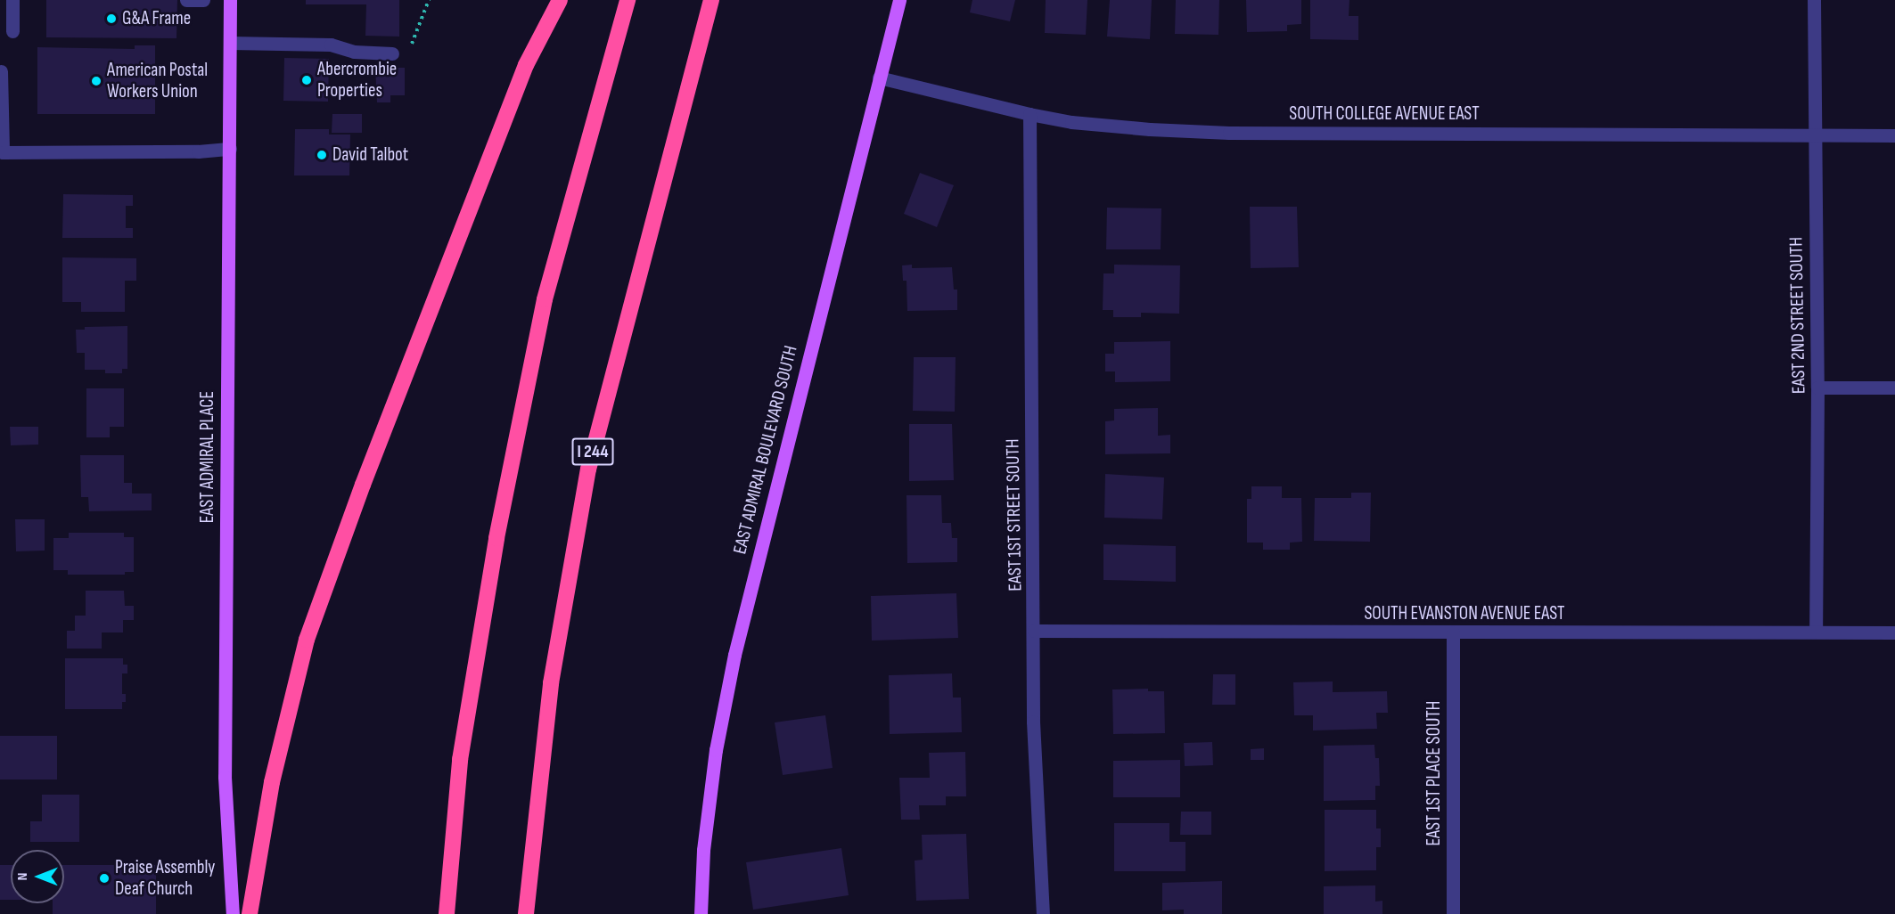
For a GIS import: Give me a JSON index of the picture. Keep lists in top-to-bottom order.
{
  "streets": {
    "highway": ["I 244"],
    "main road": ["EAST ADMIRAL BOULEVARD SOUTH", "EAST ADMIRAL PLACE"],
    "street": [
      "SOUTH COLLEGE AVENUE EAST",
      "EAST 2ND STREET SOUTH",
      "EAST 1ST STREET SOUTH",
      "SOUTH EVANSTON AVENUE EAST",
      "EAST 1ST PLACE SOUTH"
    ]
  },
  "crossings": [
    ["SOUTH COLLEGE AVENUE EAST", "EAST 2ND STREET SOUTH"],
    ["SOUTH COLLEGE AVENUE EAST", "EAST ADMIRAL BOULEVARD SOUTH"],
    ["SOUTH COLLEGE AVENUE EAST", "EAST 1ST STREET SOUTH"],
    ["EAST 2ND STREET SOUTH", "SOUTH EVANSTON AVENUE EAST"],
    ["EAST 1ST STREET SOUTH", "SOUTH EVANSTON AVENUE EAST"],
    ["SOUTH EVANSTON AVENUE EAST", "EAST 1ST PLACE SOUTH"]
  ],
  "places": [
    "G&A Frame",
    "Abercrombie Properties",
    "American Postal Workers Union",
    "David Talbot",
    "Praise Assembly Deaf Church"
  ],
  "north": "left"
}
